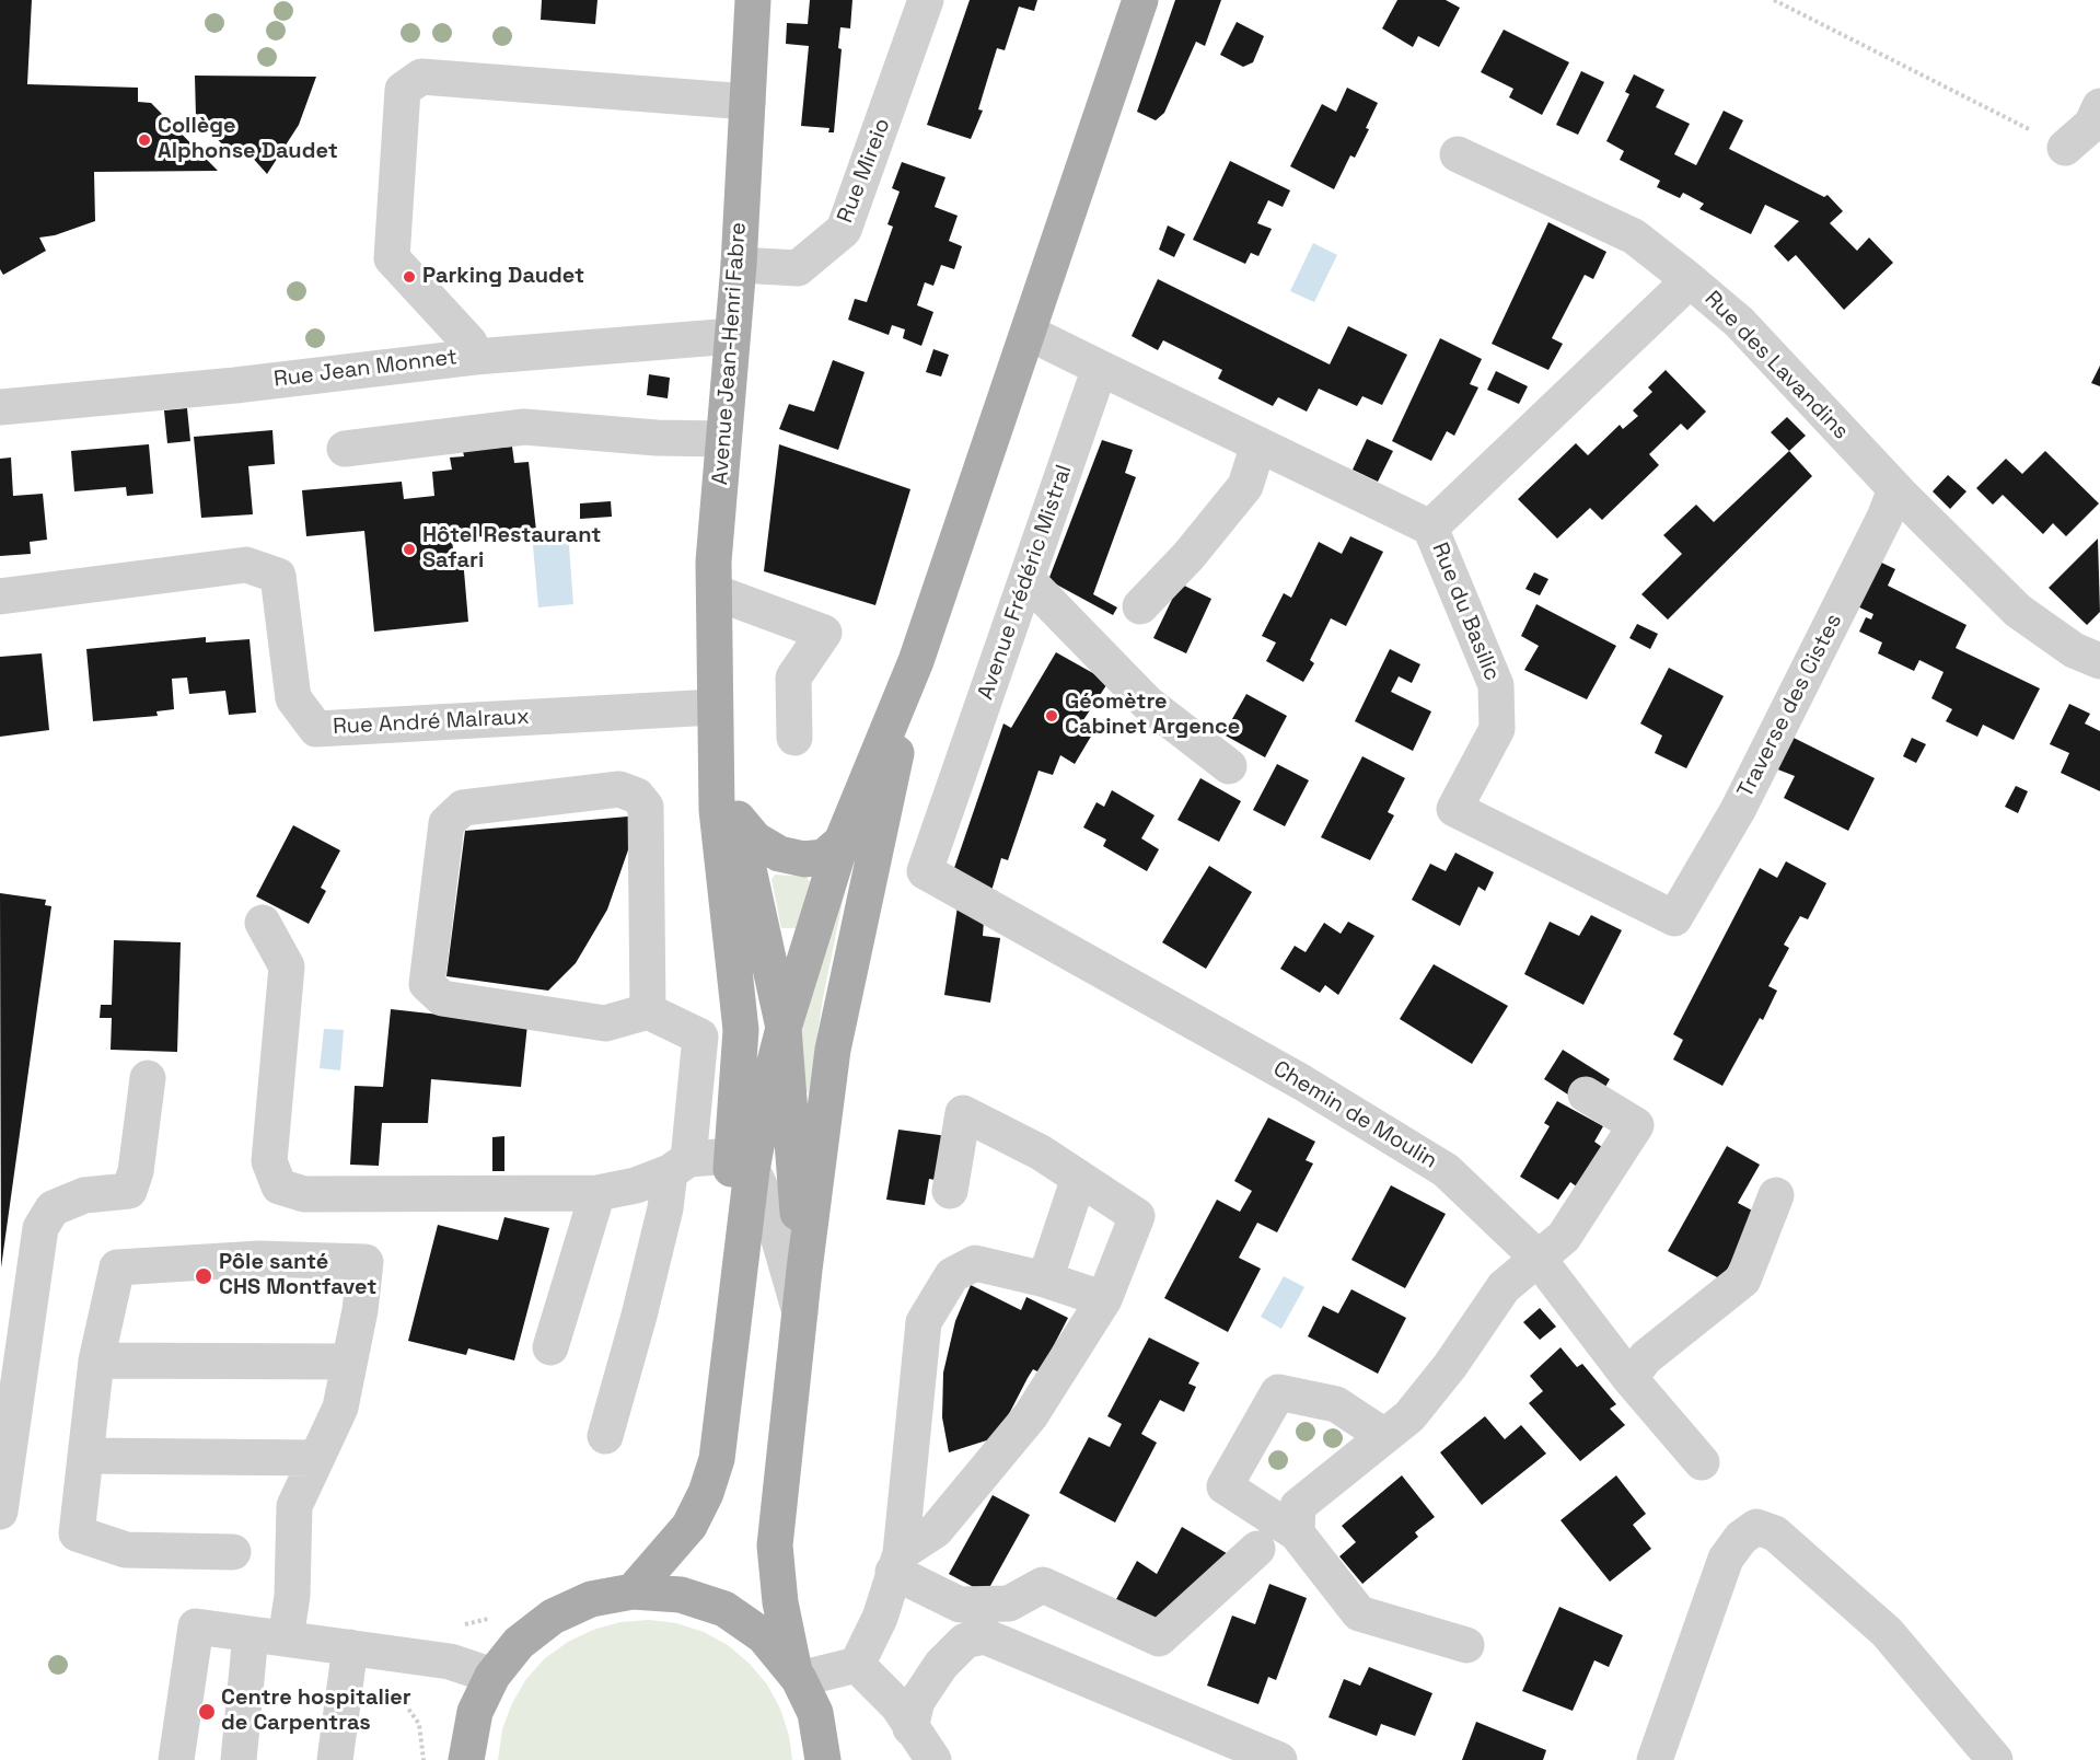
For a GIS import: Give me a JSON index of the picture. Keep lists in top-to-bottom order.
{
  "streets": {
    "main road": ["Avenue Jean-Henri Fabre"],
    "street": [
      "Rue Mireio",
      "Rue des Lavandins",
      "Rue Jean Monnet",
      "Avenue Frédéric Mistral",
      "Rue du Basilic",
      "Traverse des Cistes",
      "Rue André Malraux",
      "Chemin de Moulin"
    ]
  },
  "crossings": [
    ["Rue Mireio", "Avenue Jean-Henri Fabre"],
    ["Avenue Jean-Henri Fabre", "Rue Jean Monnet"],
    ["Avenue Jean-Henri Fabre", "Rue André Malraux"],
    ["Rue des Lavandins", "Rue du Basilic"],
    ["Rue des Lavandins", "Traverse des Cistes"],
    ["Avenue Frédéric Mistral", "Rue du Basilic"],
    ["Avenue Frédéric Mistral", "Chemin de Moulin"],
    ["Rue du Basilic", "Traverse des Cistes"]
  ],
  "places": [
    "Collège Alphonse Daudet",
    "Parking Daudet",
    "Hôtel Restaurant Safari",
    "Géomètre Cabinet Argence",
    "Pôle santé CHS Montfavet",
    "Centre hospitalier de Carpentras"
  ]
}
